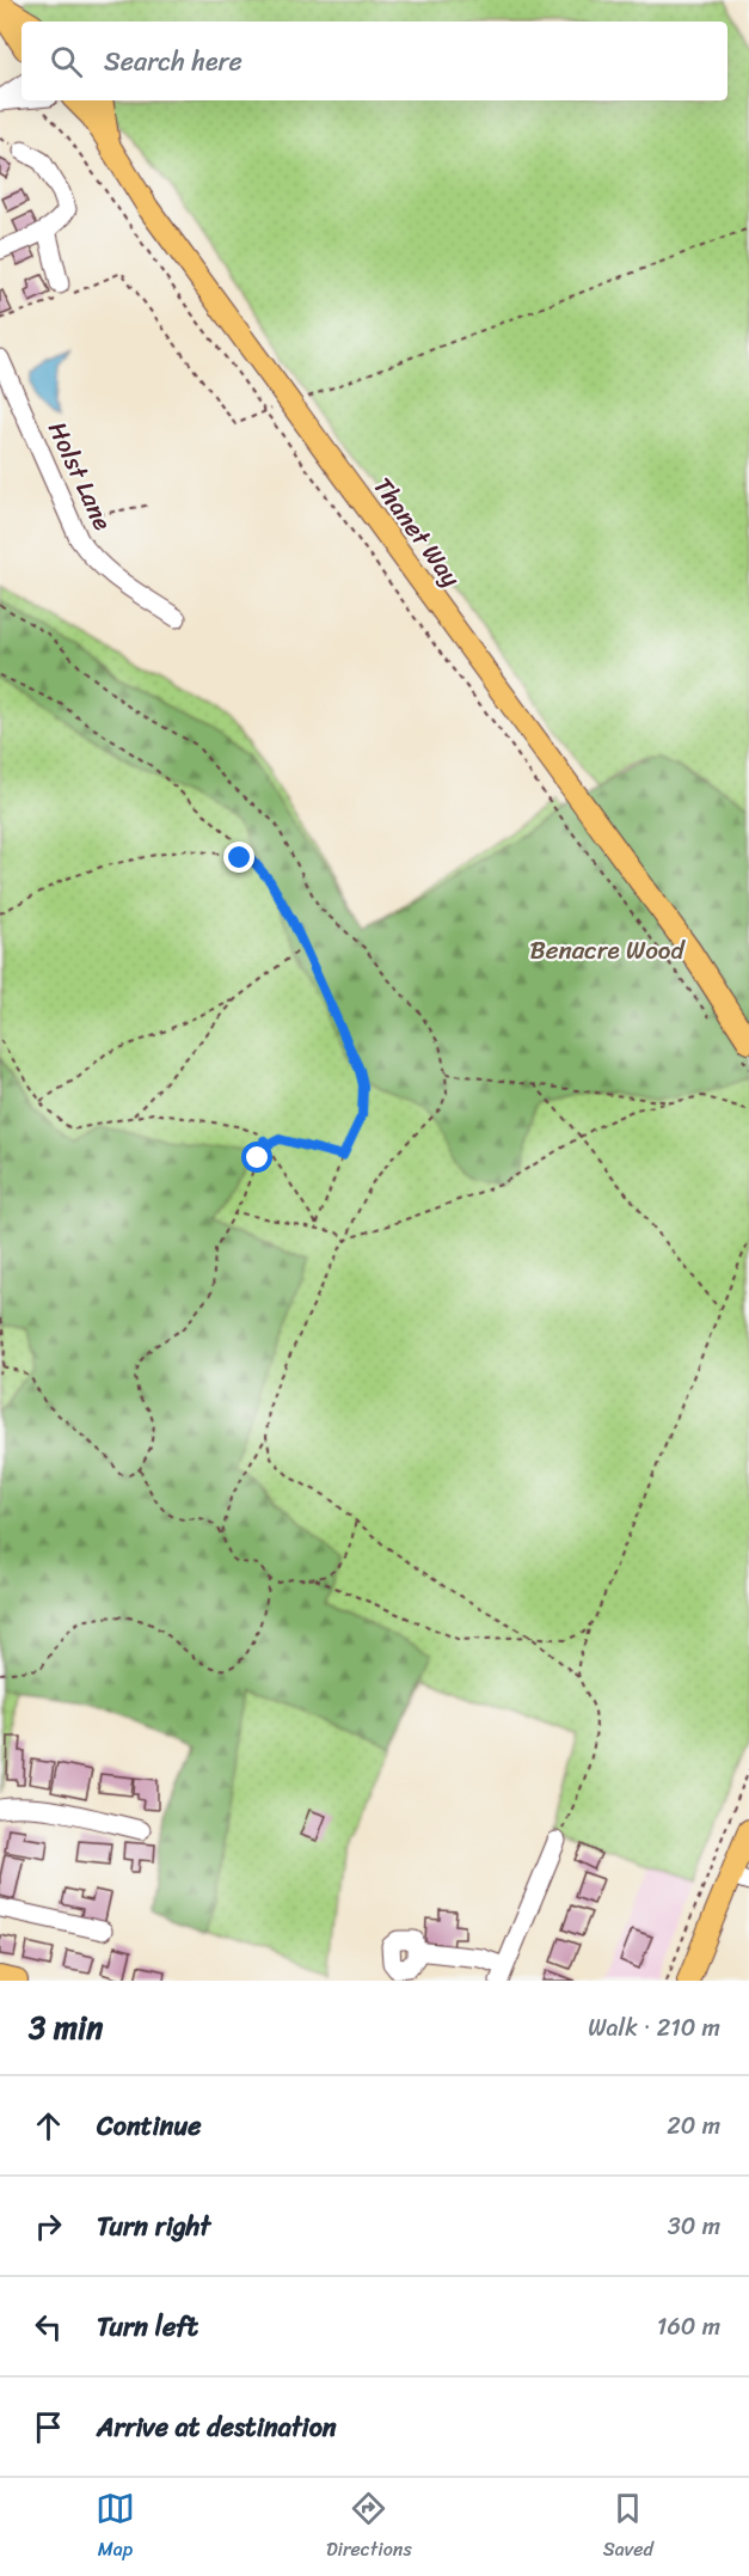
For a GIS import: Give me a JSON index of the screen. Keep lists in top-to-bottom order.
{
  "streets": {
    "main road": ["Thanet Way"],
    "street": ["Holst Lane"]
  },
  "parks": ["Benacre Wood"],
  "page": {
    "search": "Search here",
    "heading": ["3 min", "Walk · 210 m"],
    "list": [
      ["Continue", "20 m"],
      ["Turn right", "30 m"],
      ["Turn left", "160 m"],
      "Arrive at destination"
    ],
    "nav": ["Map", "Directions", "Saved"]
  }
}
